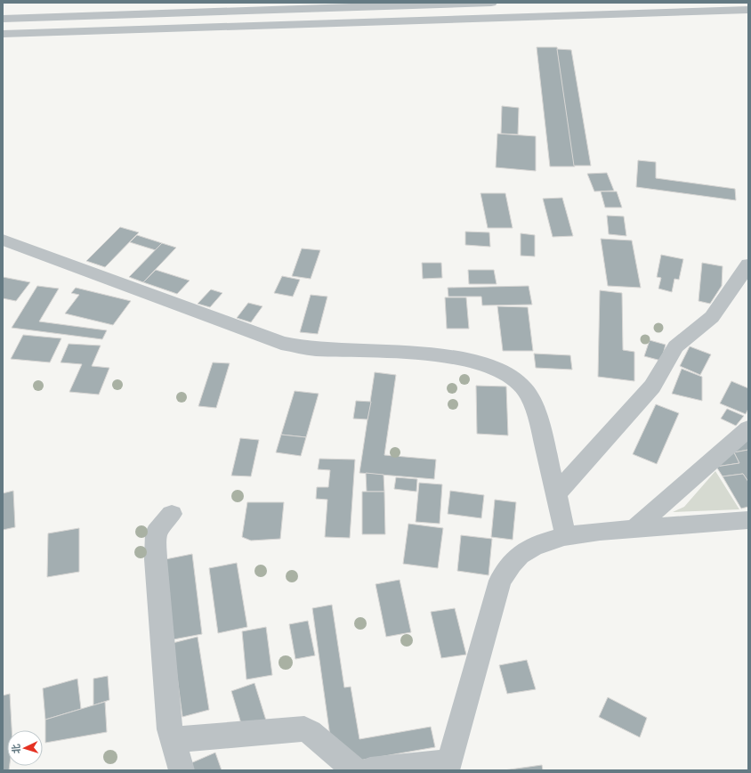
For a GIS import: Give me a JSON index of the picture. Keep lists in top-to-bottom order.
{
  "north": "left"
}
